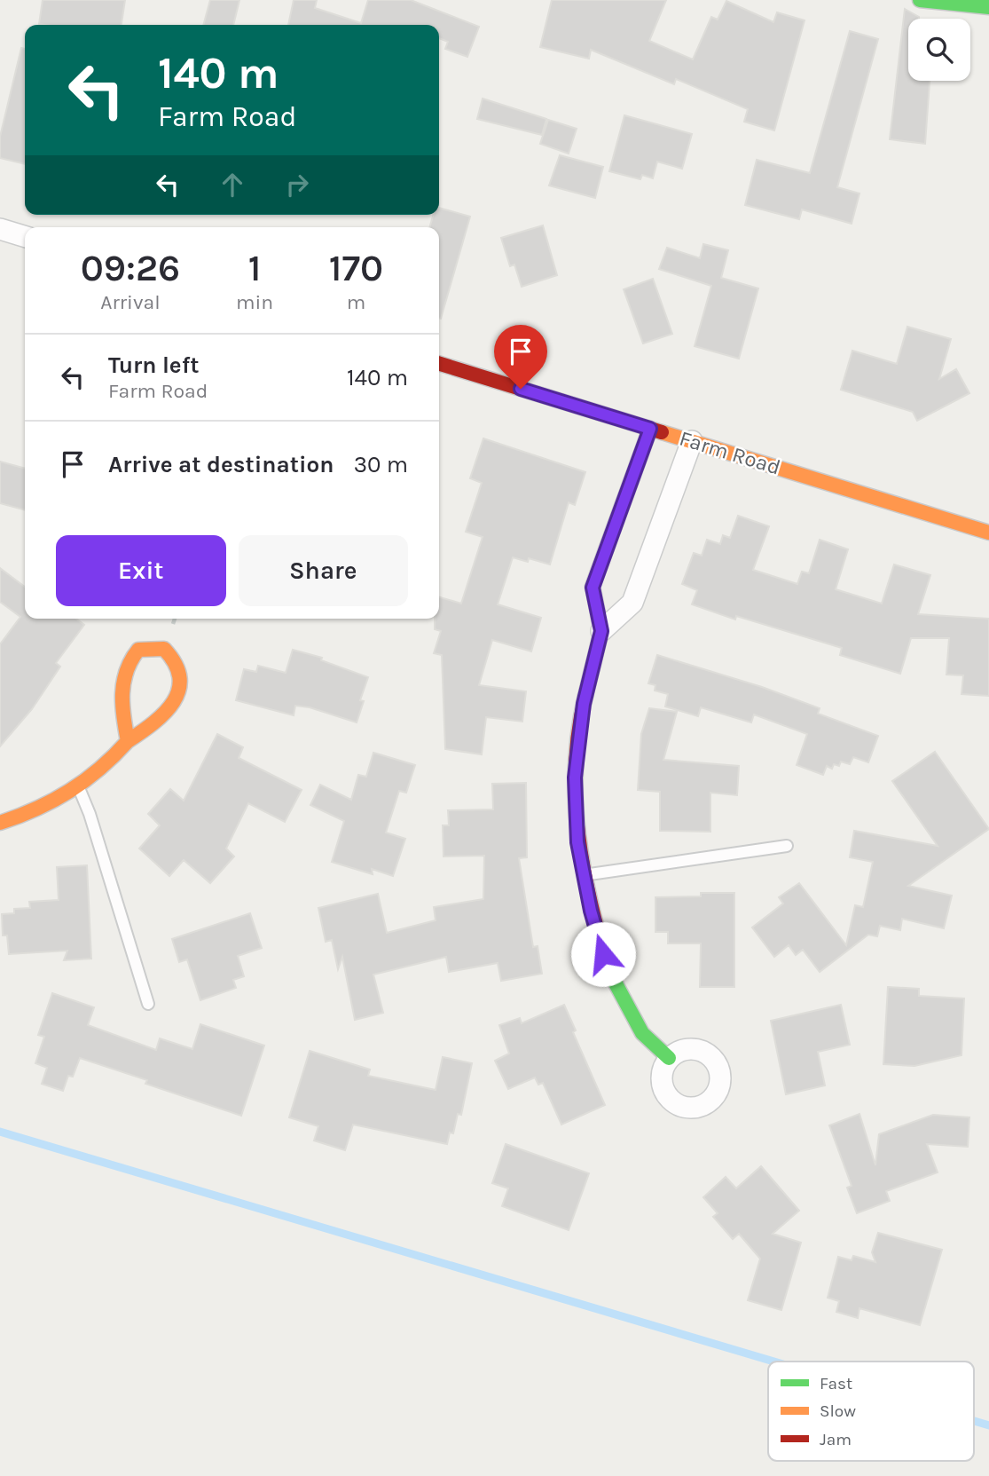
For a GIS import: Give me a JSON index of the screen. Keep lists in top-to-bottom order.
{
  "streets": {
    "street": ["Farm Road"]
  },
  "legend": ["Fast", "Slow", "Jam"],
  "page": {
    "turn": ["140 m", "Farm Road"],
    "eta": [
      "09:26",
      "Arrival",
      "1",
      "min",
      "170",
      "m"
    ],
    "list": [
      {
        "name": "Turn left",
        "note": "Farm Road",
        "value": "140 m"
      },
      {
        "name": "Arrive at destination",
        "value": "30 m"
      }
    ],
    "buttons": ["Exit", "Share"]
  }
}
